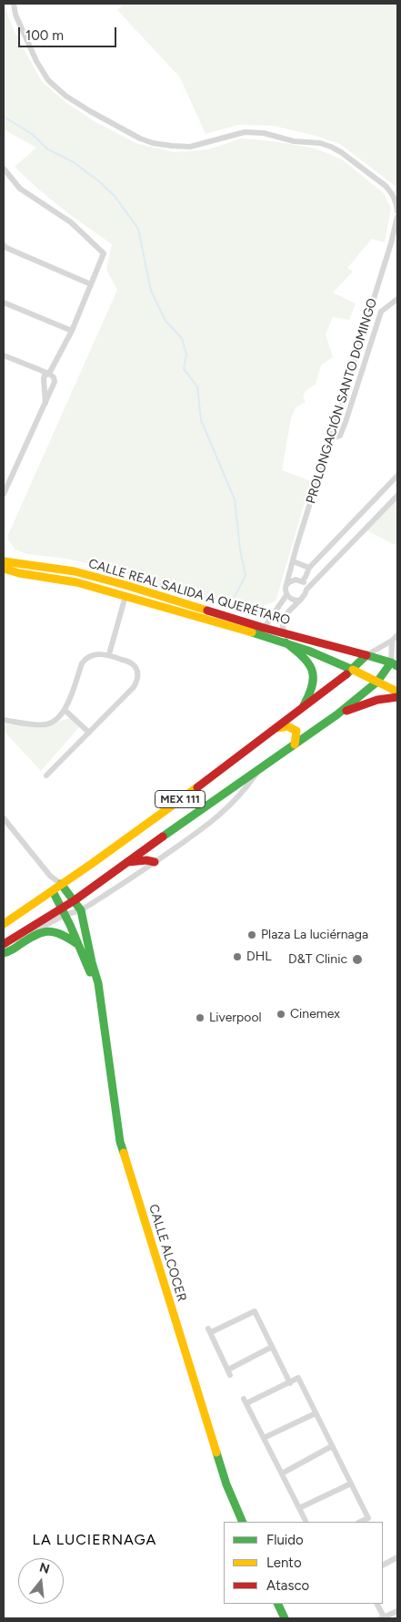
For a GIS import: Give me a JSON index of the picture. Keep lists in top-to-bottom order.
{
  "streets": {
    "street": [
      "PROLONGACIÓN SANTO DOMINGO",
      "CALLE REAL SALIDA A QUERÉTARO",
      "MEX 111",
      "CALLE ALCOCER"
    ]
  },
  "crossings": [
    ["CALLE REAL SALIDA A QUERÉTARO", "MEX 111"],
    ["MEX 111", "CALLE ALCOCER"]
  ],
  "districts": ["LA LUCIERNAGA"],
  "places": [
    "Plaza La luciérnaga",
    "DHL",
    "D&T Clinic",
    "Cinemex",
    "Liverpool"
  ],
  "legend": ["Fluido", "Lento", "Atasco"],
  "scale_bar": "100 m",
  "north": "top"
}
